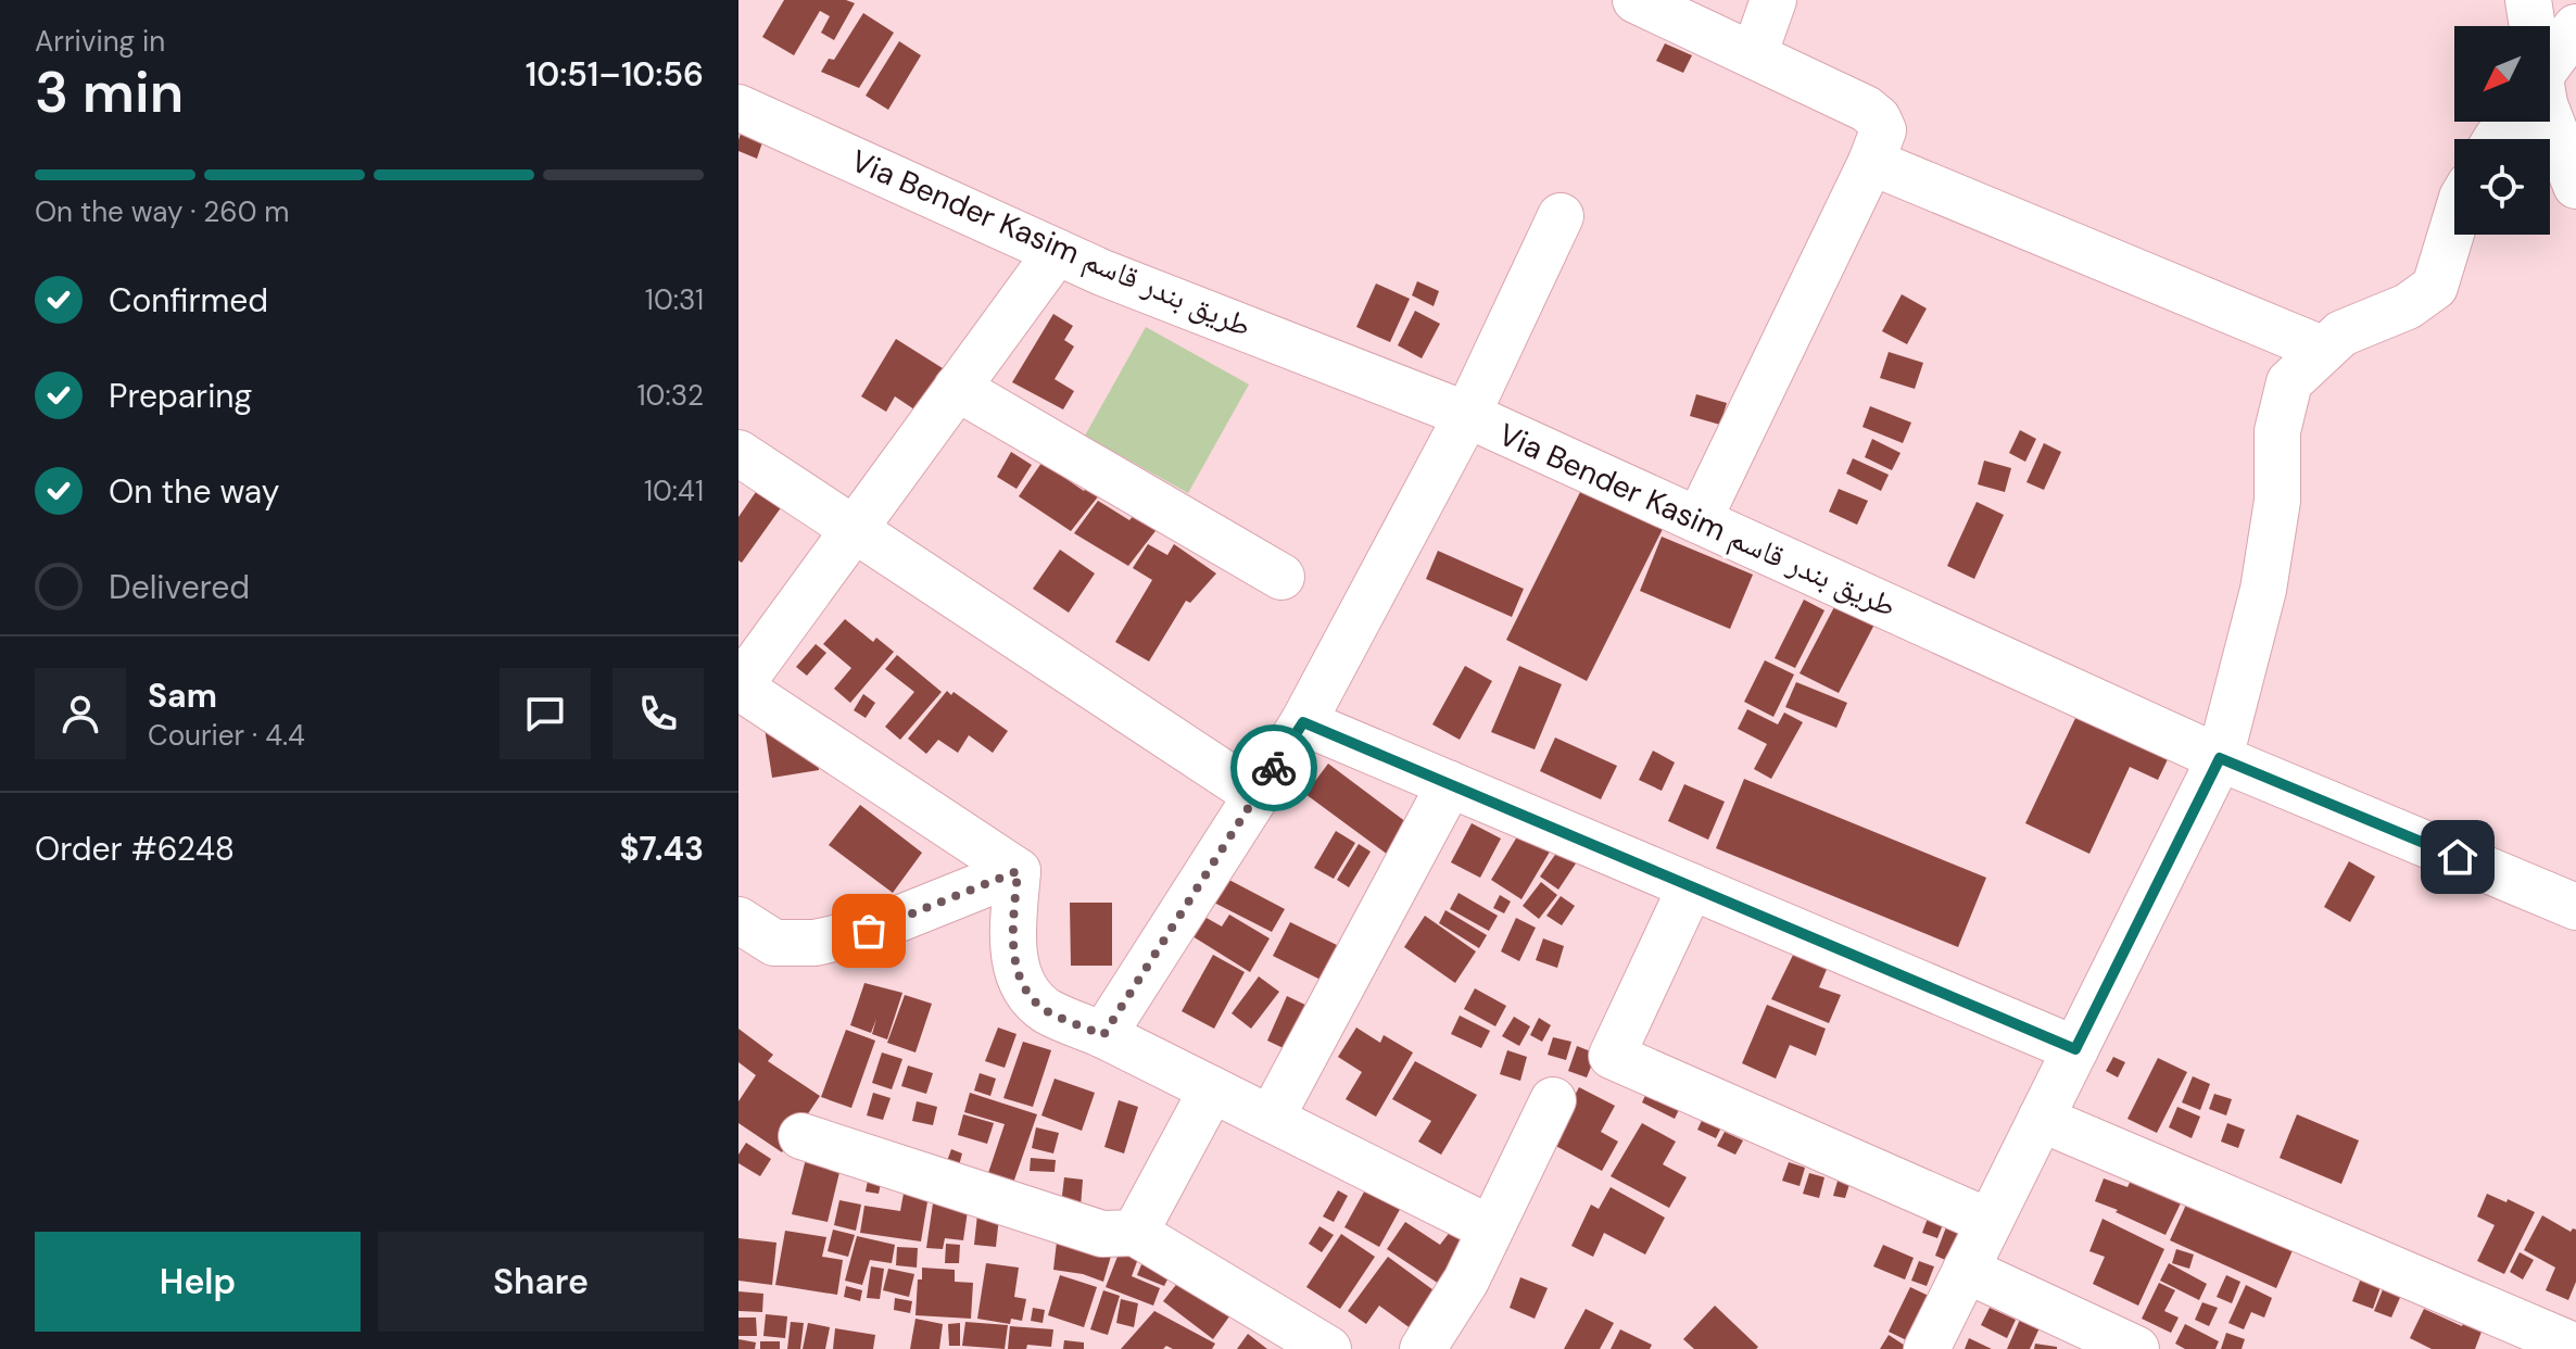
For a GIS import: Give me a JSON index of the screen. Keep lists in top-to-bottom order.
{
  "streets": {
    "street": ["Via Bender Kasim طريق بندر قاسم"]
  },
  "north": "bottom left",
  "page": {
    "heading": ["3 min", "Arriving in", "10:51–10:56"],
    "panel": [
      "Sam",
      "Courier · 4.4",
      "Order #6248",
      "$7.43"
    ],
    "bar": "On the way · 260 m",
    "list": [
      ["Confirmed", "10:31"],
      ["Preparing", "10:32"],
      ["On the way", "10:41"],
      "Delivered"
    ],
    "buttons": ["Help", "Share"]
  }
}
